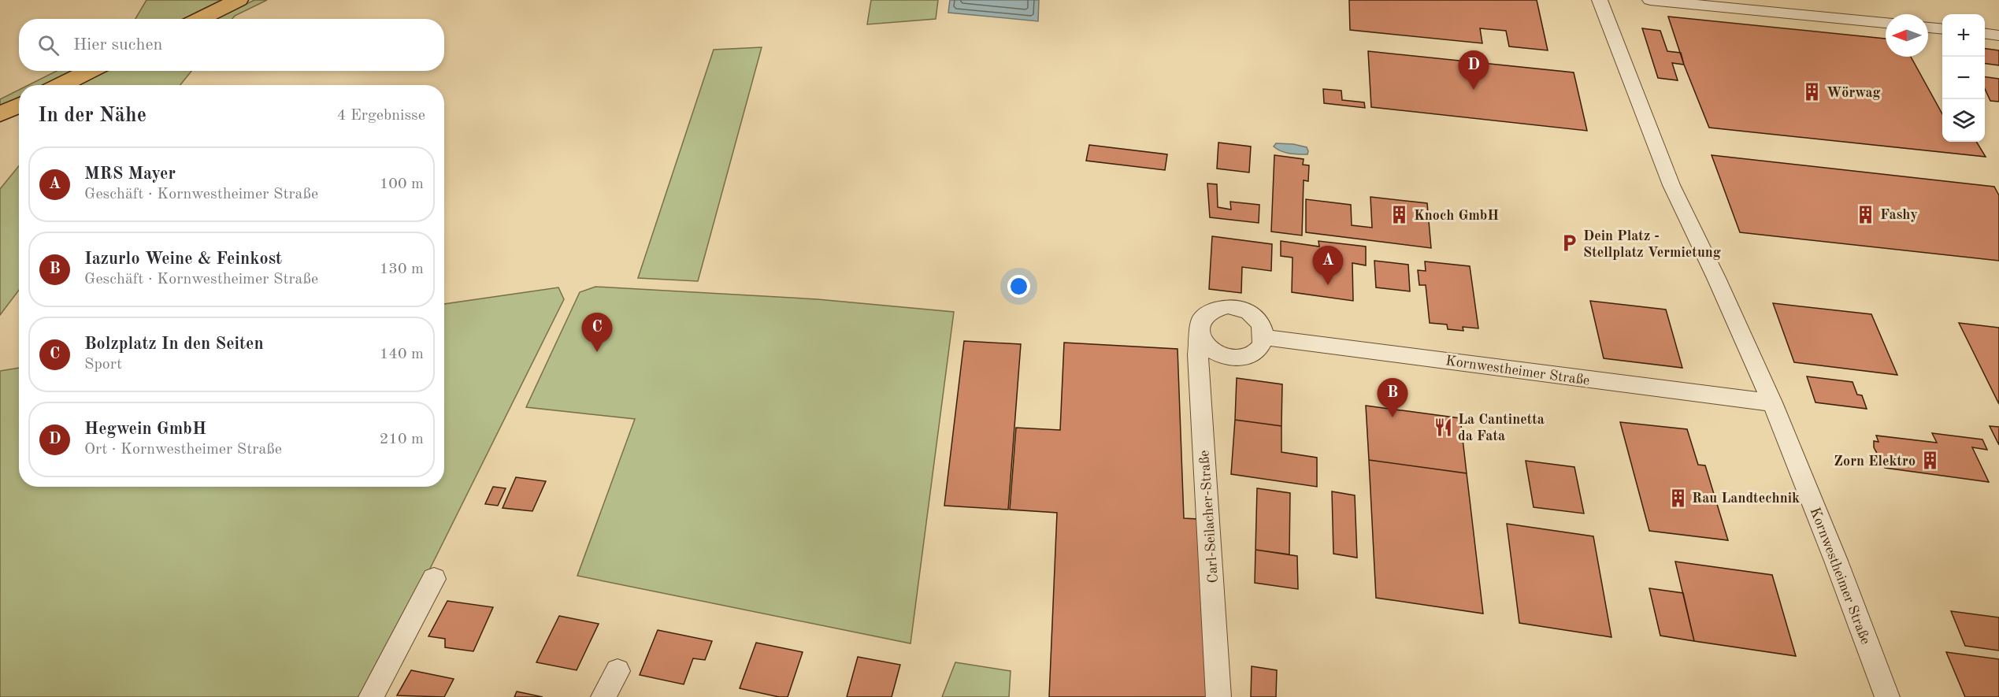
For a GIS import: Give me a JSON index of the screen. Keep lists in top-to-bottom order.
{
  "streets": {
    "street": ["Kornwestheimer Straße", "Carl-Seilacher-Straße"]
  },
  "crossings": [
    ["Kornwestheimer Straße", "Carl-Seilacher-Straße"]
  ],
  "places": {
    "building": [
      "Wörwag",
      "Fashy",
      "Knoch GmbH",
      "Zorn Elektro",
      "Rau Landtechnik"
    ],
    "parking": ["Dein Platz - Stellplatz Vermietung"],
    "restaurant": ["La Cantinetta da Fata"]
  },
  "north": "left",
  "page": {
    "map_buttons": ["+", "−"],
    "search": "Hier suchen",
    "pins": [
      "D",
      "A",
      "C",
      "B"
    ],
    "heading": ["In der Nähe", "4 Ergebnisse"],
    "list": [
      {
        "mark": "A",
        "name": "MRS Mayer",
        "note": "Geschäft · Kornwestheimer Straße",
        "value": "100 m"
      },
      {
        "mark": "B",
        "name": "Iazurlo Weine & Feinkost",
        "note": "Geschäft · Kornwestheimer Straße",
        "value": "130 m"
      },
      {
        "mark": "C",
        "name": "Bolzplatz In den Seiten",
        "note": "Sport",
        "value": "140 m"
      },
      {
        "mark": "D",
        "name": "Hegwein GmbH",
        "note": "Ort · Kornwestheimer Straße",
        "value": "210 m"
      }
    ]
  }
}
